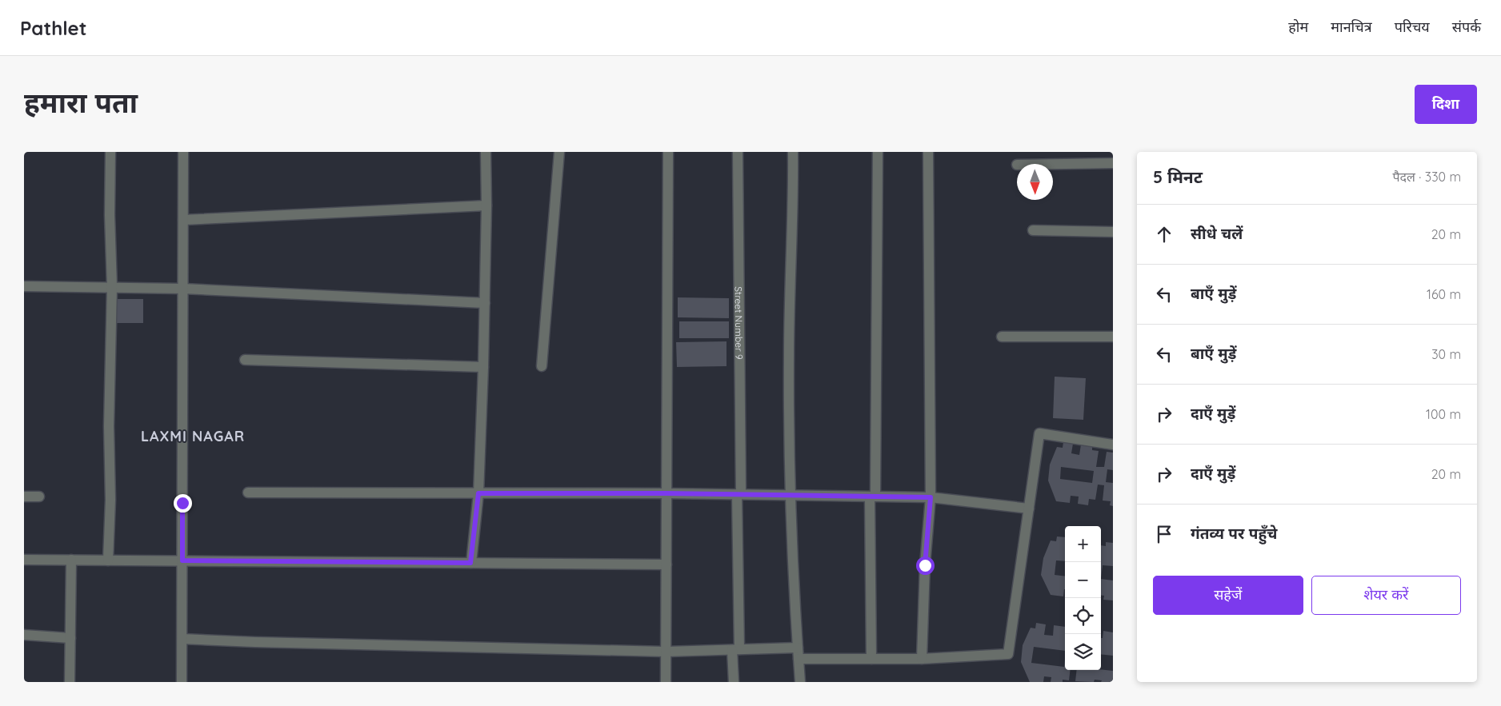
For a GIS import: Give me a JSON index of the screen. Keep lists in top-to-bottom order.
{
  "streets": {
    "street": ["Street Number 9"]
  },
  "districts": ["LAXMI NAGAR"],
  "north": "bottom",
  "page": {
    "header": "Pathlet",
    "nav": [
      "होम",
      "मानचित्र",
      "परिचय",
      "संपर्क"
    ],
    "title": "हमारा पता",
    "buttons": [
      "दिशा",
      ["सहेजें", "शेयर करें"]
    ],
    "heading": ["5 मिनट", "पैदल · 330 m"],
    "list": [
      ["सीधे चलें", "20 m"],
      ["बाएँ मुड़ें", "160 m"],
      ["बाएँ मुड़ें", "30 m"],
      ["दाएँ मुड़ें", "100 m"],
      ["दाएँ मुड़ें", "20 m"],
      "गंतव्य पर पहुँचे"
    ],
    "map_buttons": ["+", "−"]
  }
}
